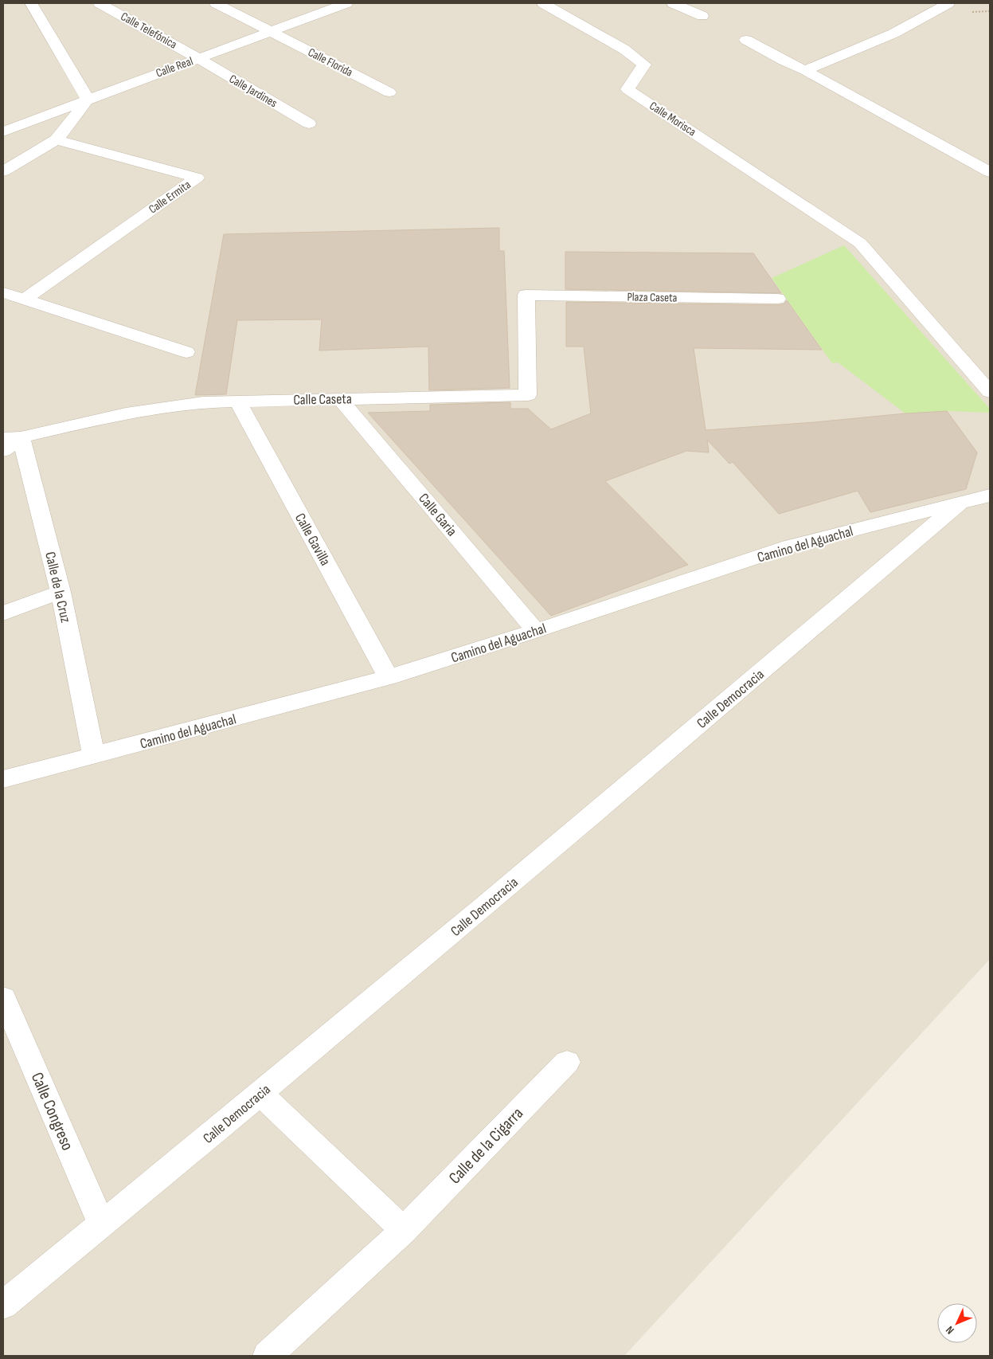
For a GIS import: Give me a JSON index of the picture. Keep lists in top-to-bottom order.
{
  "streets": {
    "street": [
      "Calle Telefónica",
      "Calle Florida",
      "Calle Real",
      "Calle Jardines",
      "Calle Morisca",
      "Calle Ermita",
      "Plaza Caseta",
      "Calle Caseta",
      "Calle Garia",
      "Calle Gavilla",
      "Camino del Aguachal",
      "Calle de la Cruz",
      "Calle Democracia",
      "Calle Congreso",
      "Calle de la Cigarra"
    ]
  },
  "crossings": [
    ["Calle Telefónica", "Calle Real"],
    ["Calle Telefónica", "Calle Jardines"],
    ["Calle Florida", "Calle Real"],
    ["Calle Real", "Calle Jardines"],
    ["Plaza Caseta", "Calle Caseta"],
    ["Calle Caseta", "Calle Garia"],
    ["Calle Caseta", "Calle Gavilla"],
    ["Calle Caseta", "Calle de la Cruz"],
    ["Calle Garia", "Camino del Aguachal"],
    ["Calle Gavilla", "Camino del Aguachal"],
    ["Camino del Aguachal", "Calle de la Cruz"],
    ["Camino del Aguachal", "Calle Democracia"],
    ["Calle Democracia", "Calle Congreso"]
  ],
  "north": "bottom left"
}
